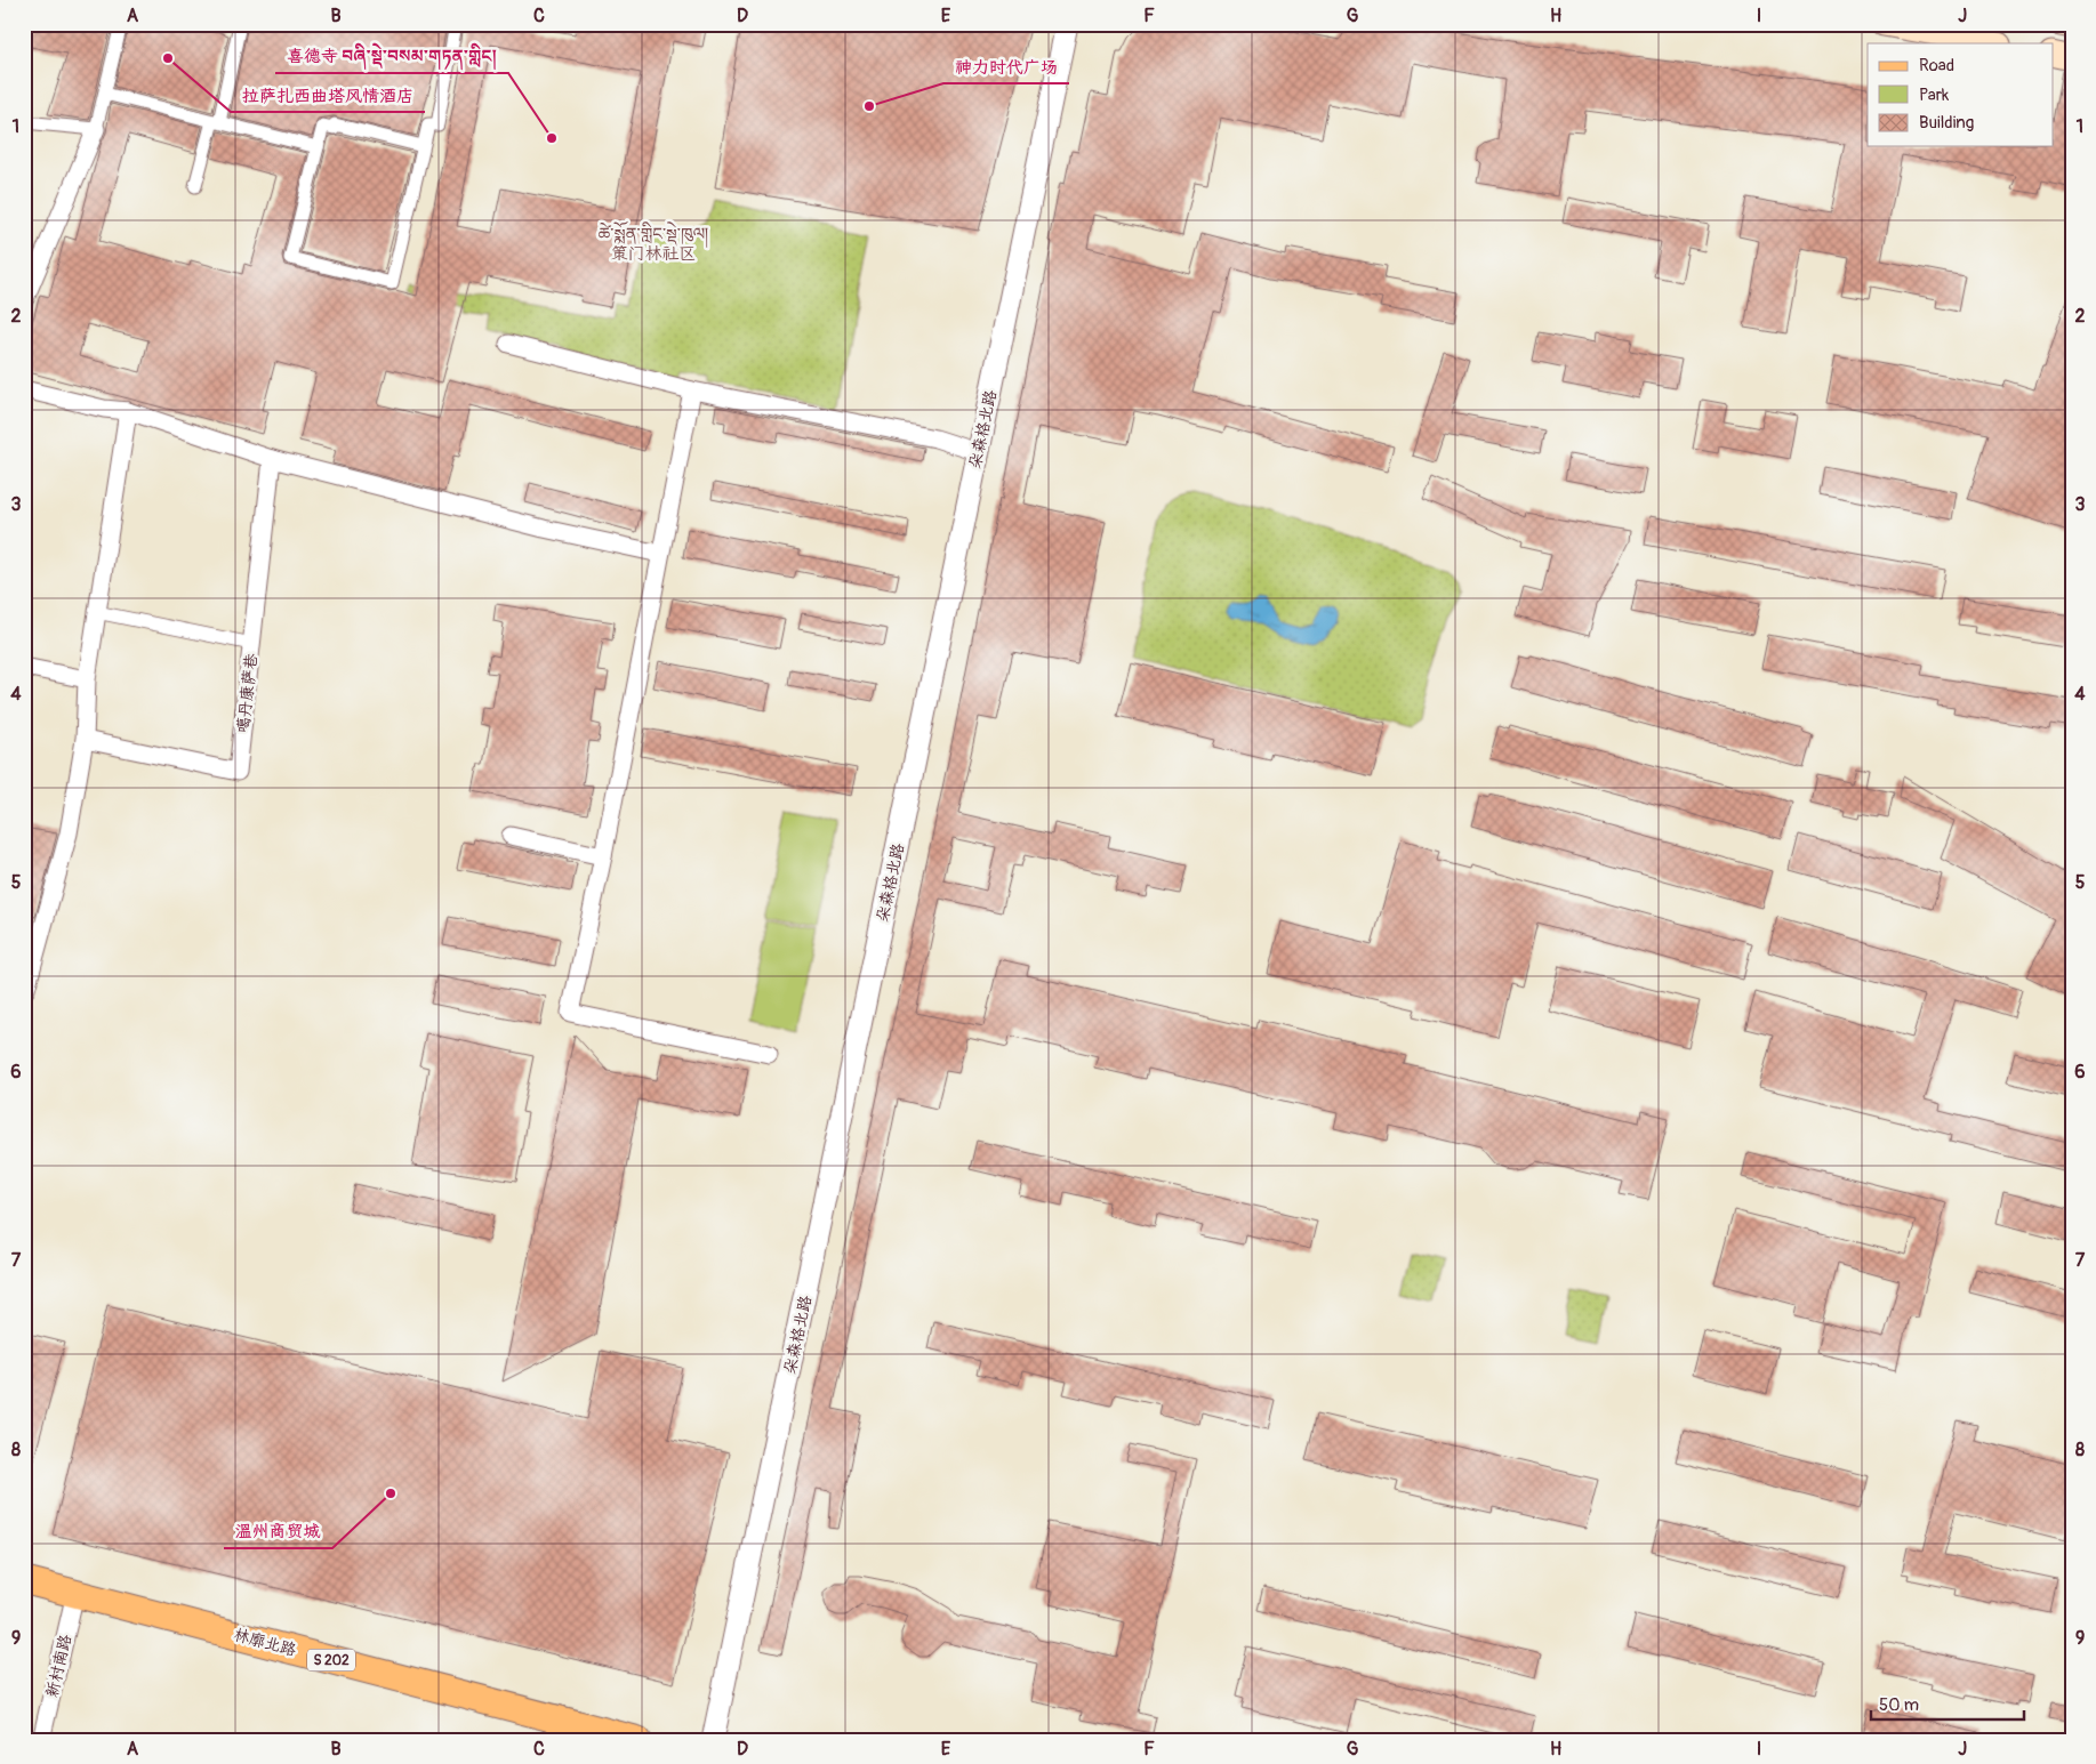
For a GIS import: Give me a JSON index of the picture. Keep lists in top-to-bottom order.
{
  "streets": {
    "main road": ["林廓北路", "S 202"],
    "street": ["朵森格北路", "噶丹康萨巷", "新村南路"]
  },
  "crossings": [
    ["林廓北路", "新村南路"]
  ],
  "districts": ["ཚེ་སྨོན་གླིང་སྡེ་ཁུལ། 策门林社区"],
  "places": [
    "拉萨扎西曲塔风情酒店",
    "神力时代广场",
    "喜德寺 བཞི་སྡེ་བསམ་གཏན་གླིང།",
    "温州商贸城"
  ],
  "legend": ["Road", "Park", "Building"],
  "scale_bar": "50 m",
  "grid": {
    "columns": [
      "A",
      "B",
      "C",
      "D",
      "E",
      "F",
      "G",
      "H",
      "I",
      "J"
    ],
    "rows": [
      "1",
      "2",
      "3",
      "4",
      "5",
      "6",
      "7",
      "8",
      "9"
    ]
  }
}
